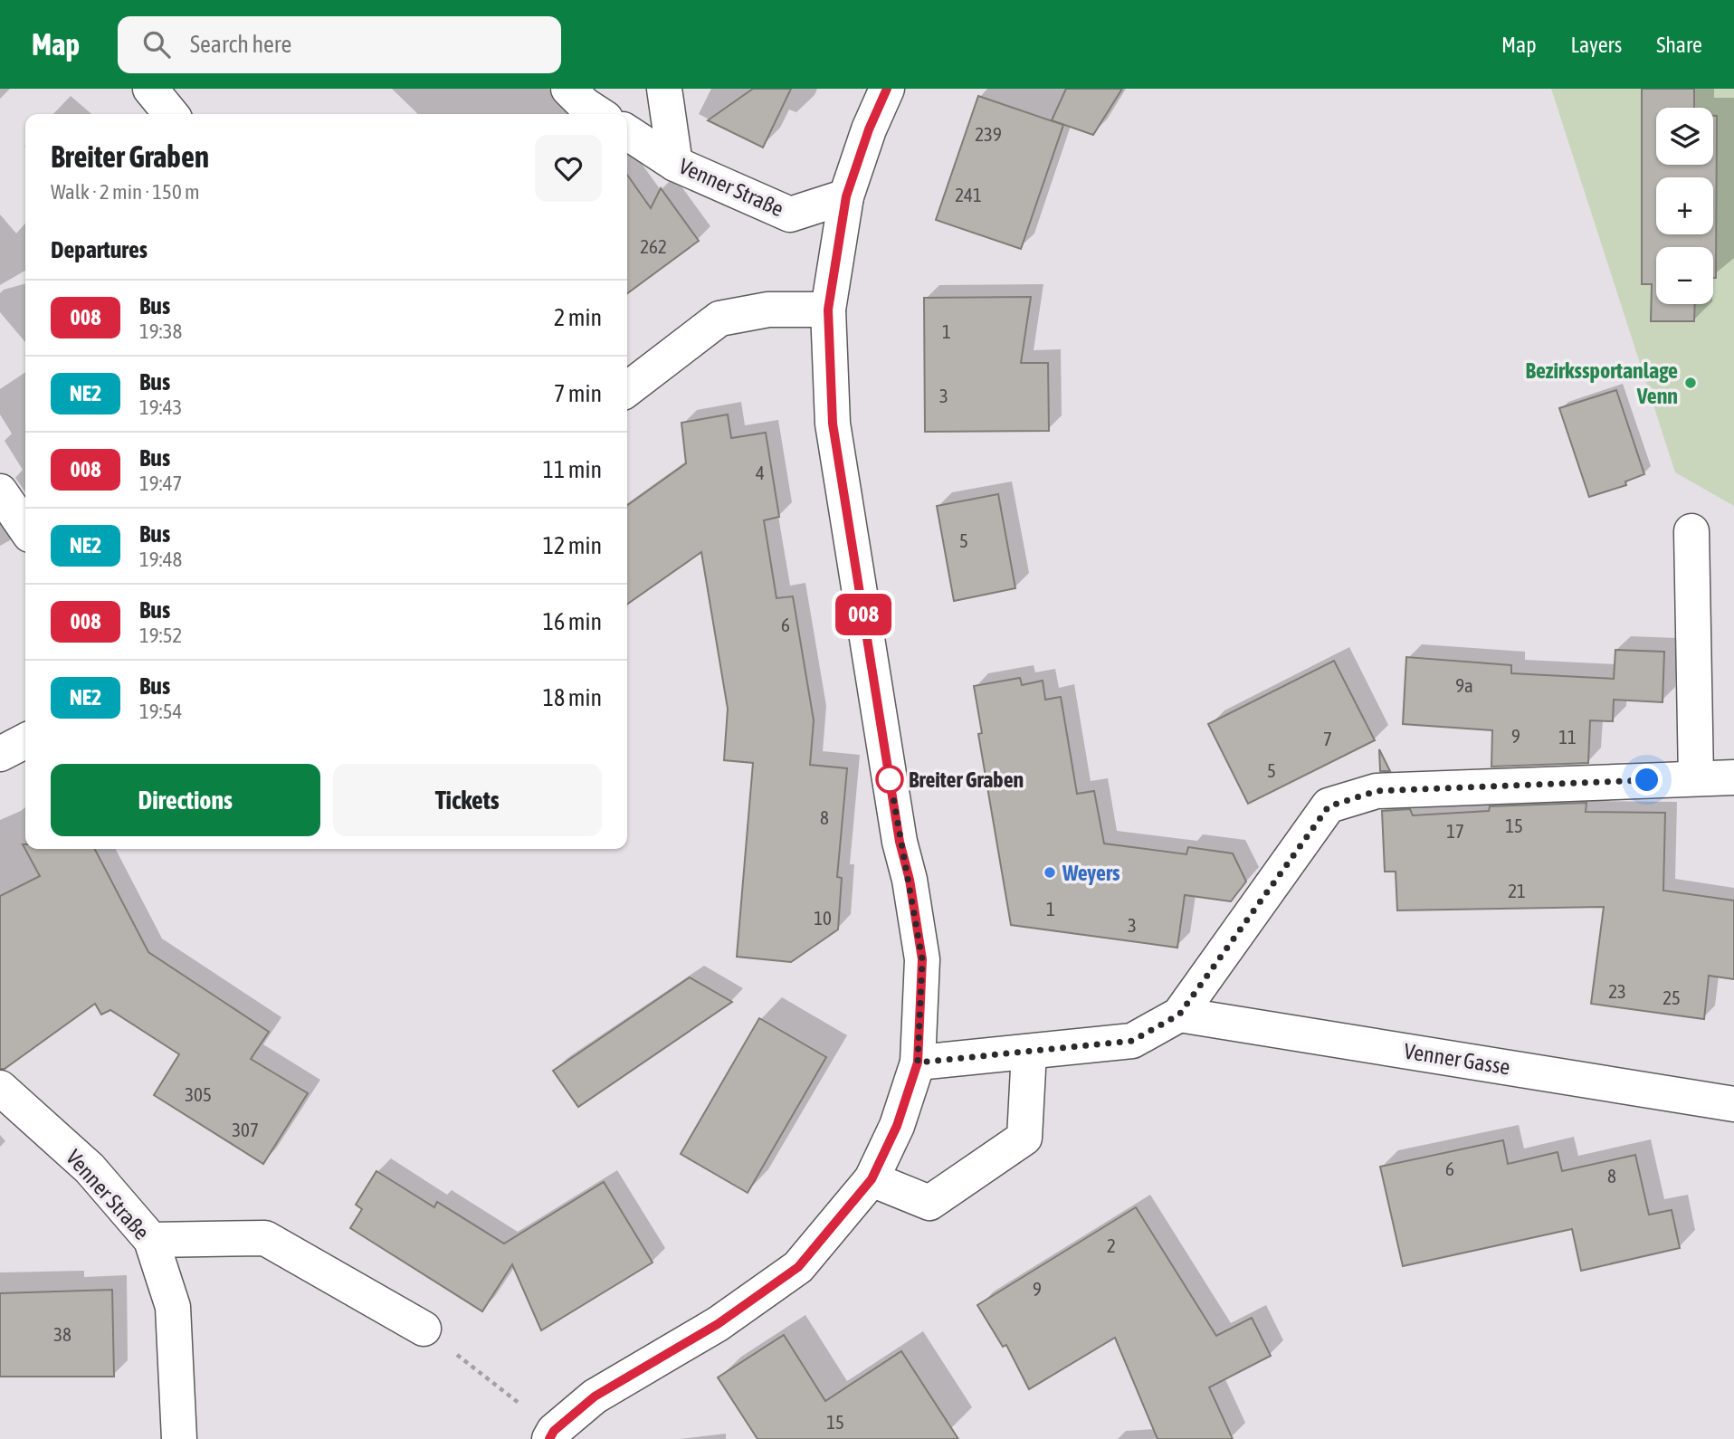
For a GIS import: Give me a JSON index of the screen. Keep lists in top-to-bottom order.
{
  "streets": {
    "street": ["Venner Straße", "Venner Gasse"]
  },
  "places": ["Bezirkssportanlage Venn", "Breiter Graben", "Weyers"],
  "lines": ["bus line 008"],
  "house_numbers": [
    "239",
    "241",
    "262",
    "1",
    "3",
    "4",
    "5",
    "6",
    "9a",
    "9",
    "11",
    "7",
    "5",
    "8",
    "15",
    "17",
    "21",
    "1",
    "10",
    "3",
    "23",
    "25",
    "305",
    "307",
    "6",
    "8",
    "2",
    "9",
    "38",
    "15"
  ],
  "page": {
    "header": "Map",
    "search": "Search here",
    "nav": ["Map", "Layers", "Share"],
    "on_map": "008",
    "map_buttons": ["+", "−"],
    "heading": [
      ["Breiter Graben", "Walk · 2 min · 150 m"],
      "Departures"
    ],
    "list": [
      {
        "mark": "008",
        "name": "Bus",
        "note": "19:38",
        "value": "2 min"
      },
      {
        "mark": "NE2",
        "name": "Bus",
        "note": "19:43",
        "value": "7 min"
      },
      {
        "mark": "008",
        "name": "Bus",
        "note": "19:47",
        "value": "11 min"
      },
      {
        "mark": "NE2",
        "name": "Bus",
        "note": "19:48",
        "value": "12 min"
      },
      {
        "mark": "008",
        "name": "Bus",
        "note": "19:52",
        "value": "16 min"
      },
      {
        "mark": "NE2",
        "name": "Bus",
        "note": "19:54",
        "value": "18 min"
      }
    ],
    "buttons": ["Directions", "Tickets"]
  }
}
